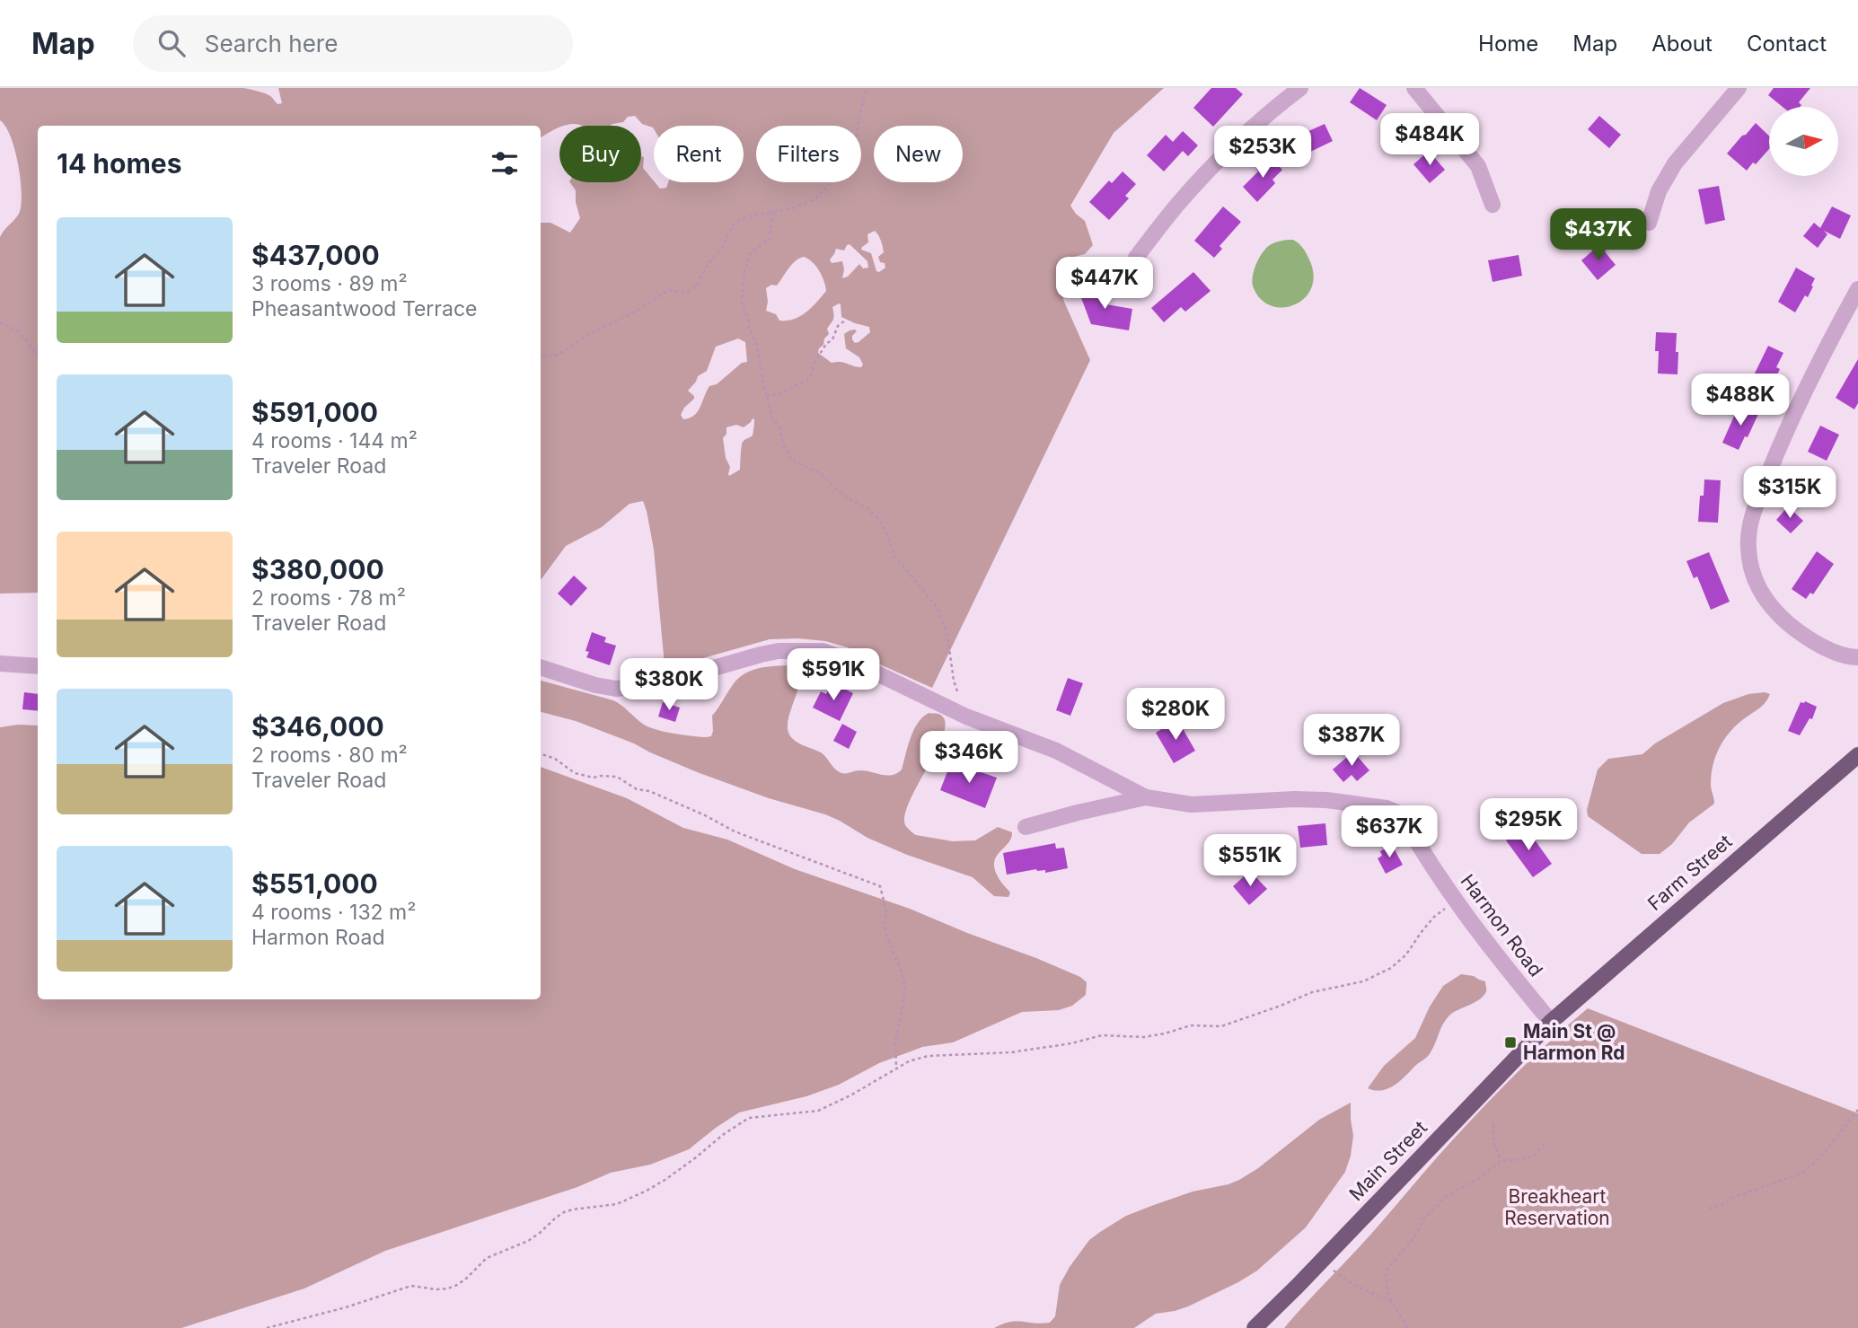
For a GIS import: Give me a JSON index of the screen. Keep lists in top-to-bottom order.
{
  "streets": {
    "main road": ["Farm Street", "Main Street"],
    "street": ["Harmon Road"]
  },
  "crossings": [
    ["Farm Street", "Harmon Road"],
    ["Farm Street", "Main Street"],
    ["Harmon Road", "Main Street"]
  ],
  "parks": ["Breakheart Reservation"],
  "places": {
    "transit": ["Main St @ Harmon Rd"]
  },
  "north": "right",
  "page": {
    "header": "Map",
    "search": "Search here",
    "nav": [
      "Home",
      "Map",
      "About",
      "Contact"
    ],
    "price": [
      "$484K",
      "$253K",
      "$437K",
      "$447K",
      "$488K",
      "$315K",
      "$591K",
      "$380K",
      "$280K",
      "$387K",
      "$346K",
      "$295K",
      "$637K",
      "$551K"
    ],
    "chip": [
      "Buy",
      "Rent",
      "Filters",
      "New"
    ],
    "heading": "14 homes",
    "list": [
      {
        "name": "$437,000",
        "note": "3 rooms · 89 m² · Pheasantwood Terrace"
      },
      {
        "name": "$591,000",
        "note": "4 rooms · 144 m² · Traveler Road"
      },
      {
        "name": "$380,000",
        "note": "2 rooms · 78 m² · Traveler Road"
      },
      {
        "name": "$346,000",
        "note": "2 rooms · 80 m² · Traveler Road"
      },
      {
        "name": "$551,000",
        "note": "4 rooms · 132 m² · Harmon Road"
      }
    ]
  }
}
